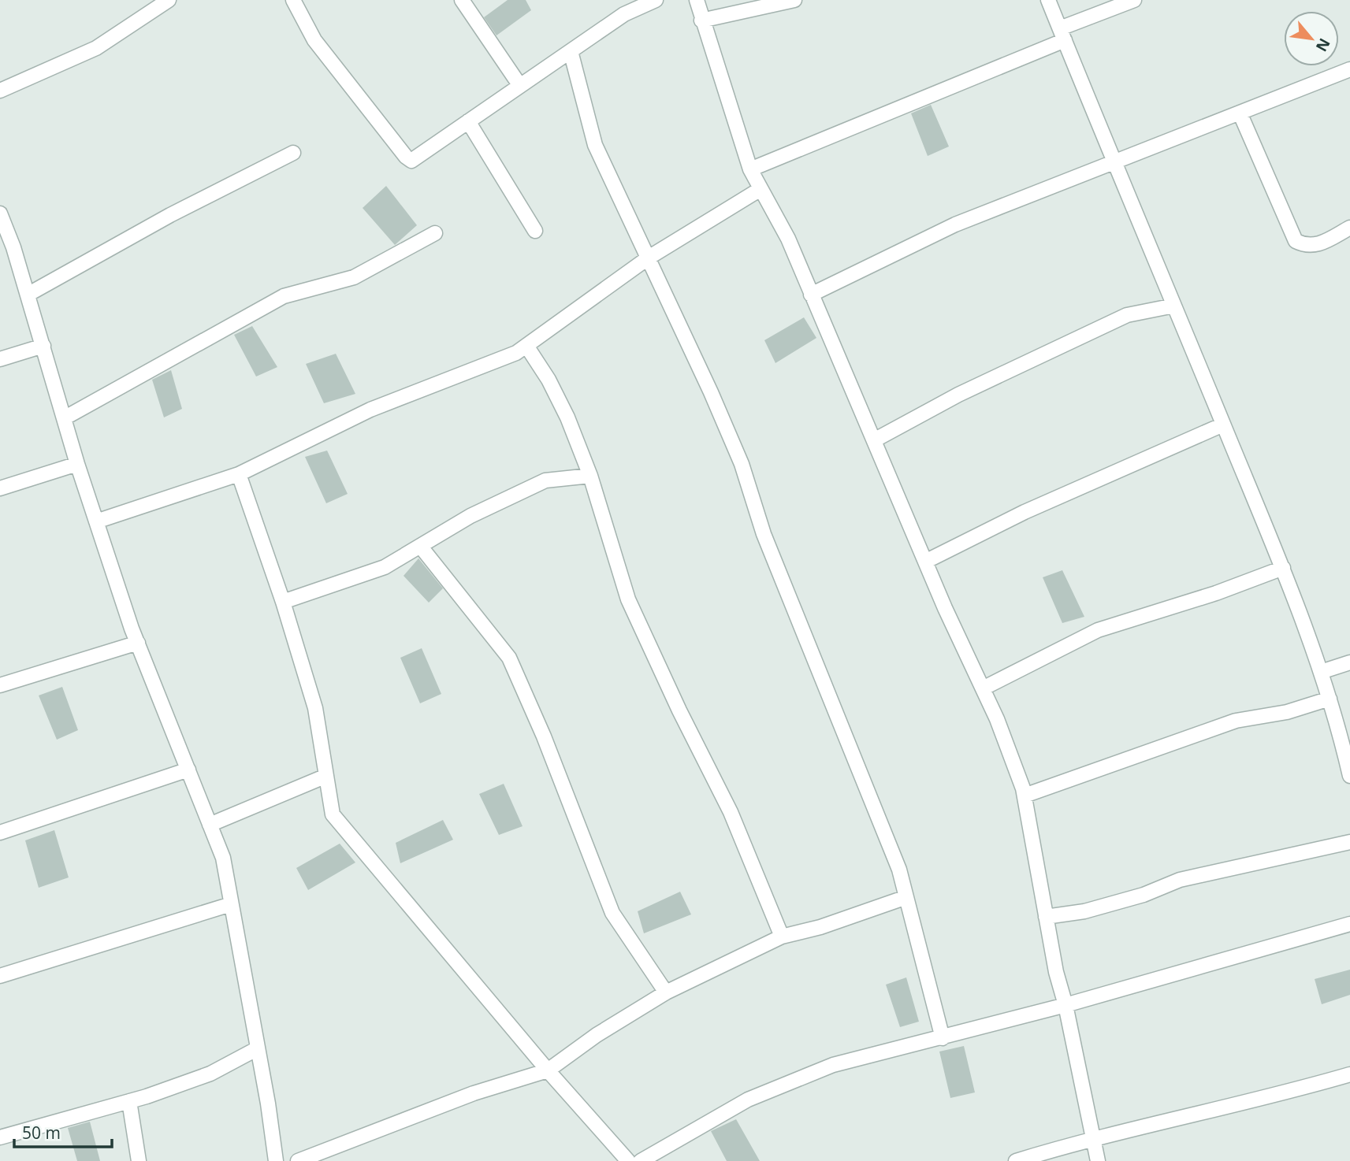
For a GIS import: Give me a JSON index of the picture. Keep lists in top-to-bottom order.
{
  "scale_bar": "50 m",
  "north": "bottom right"
}
